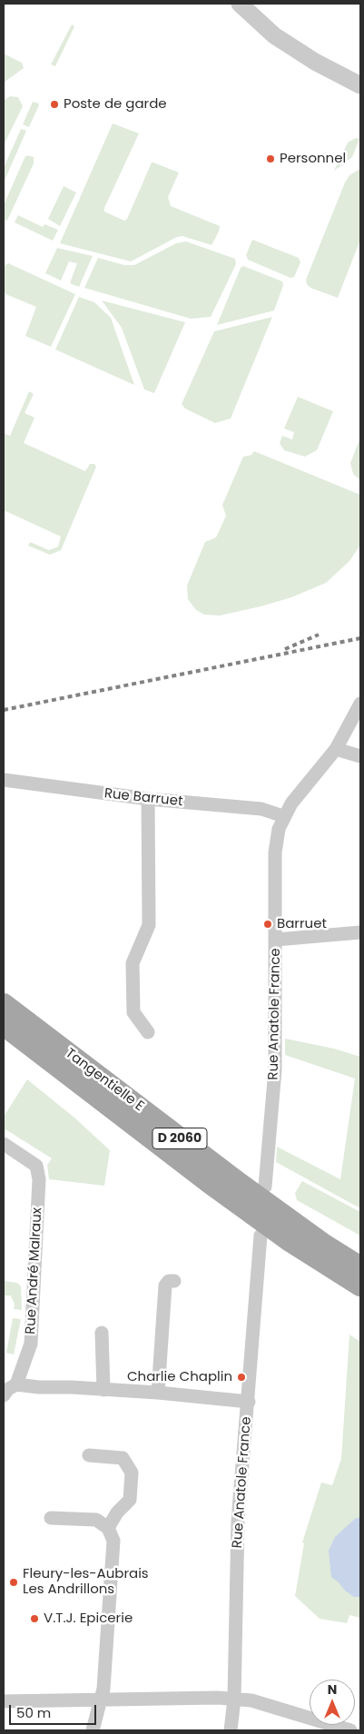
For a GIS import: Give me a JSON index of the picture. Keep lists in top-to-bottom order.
{
  "streets": {
    "main road": ["Tangentielle E", "D 2060"],
    "street": ["Rue Barruet", "Rue Anatole France", "Rue André Malraux"]
  },
  "crossings": [
    ["Rue Barruet", "Rue Anatole France"]
  ],
  "places": [
    "Poste de garde",
    "Personnel",
    "Barruet",
    "Charlie Chaplin",
    "Fleury-les-Aubrais Les Andrillons",
    "V.T.J. Epicerie"
  ],
  "scale_bar": "50 m",
  "north": "top"
}
